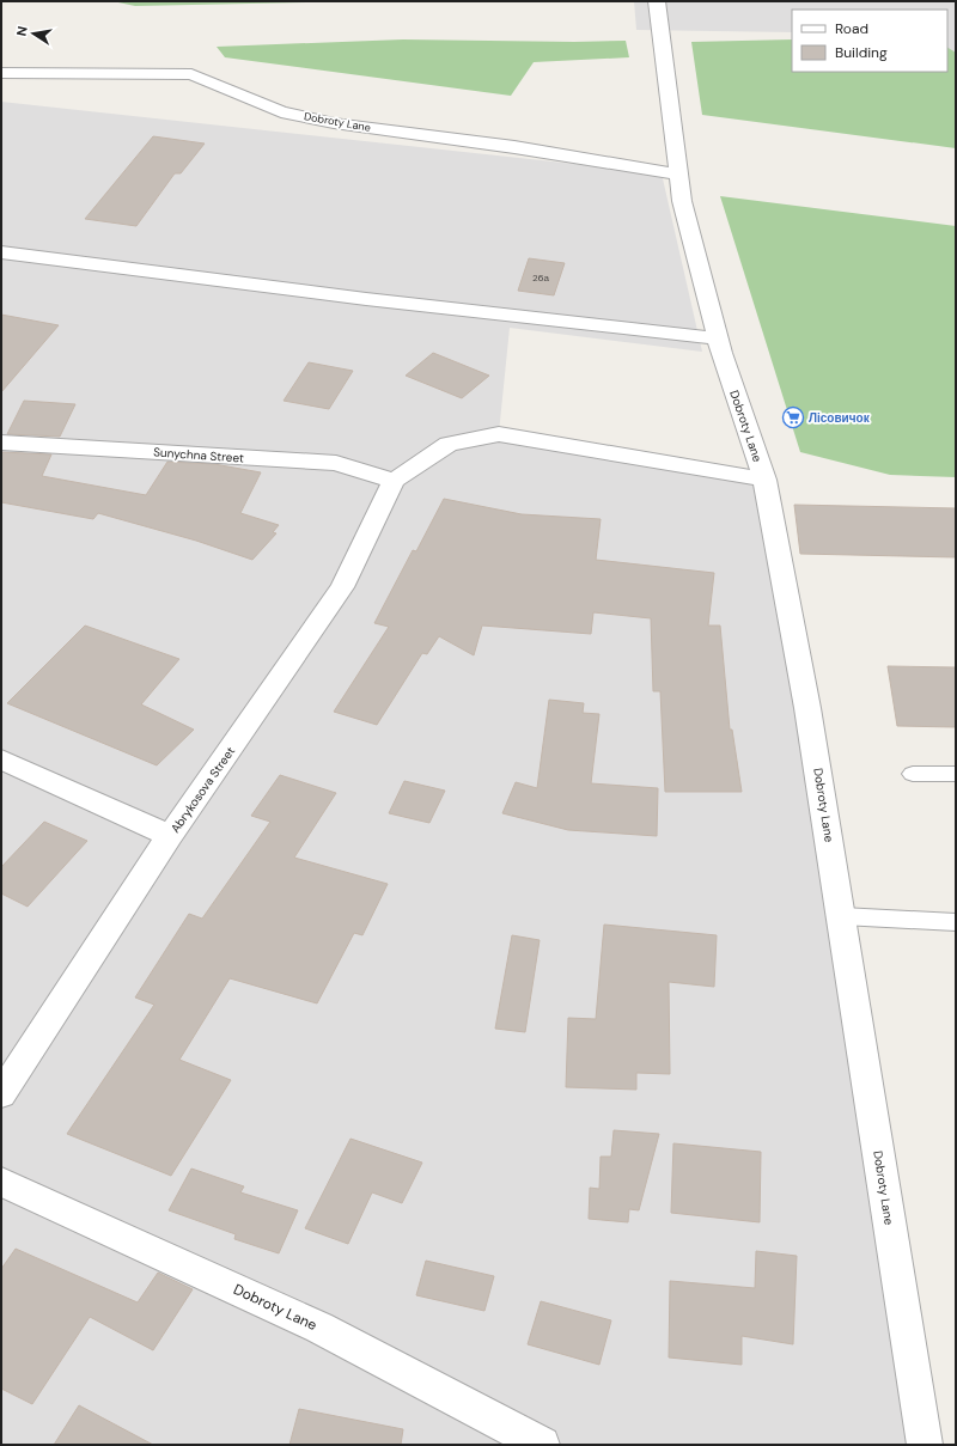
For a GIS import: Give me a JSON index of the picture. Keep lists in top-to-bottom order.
{
  "streets": {
    "street": ["Dobroty Lane", "Sunychna Street", "Abrykosova Street"]
  },
  "crossings": [
    ["Sunychna Street", "Abrykosova Street"]
  ],
  "places": {
    "supermarket": ["Лісовичок"]
  },
  "house_numbers": ["26а"],
  "legend": ["Road", "Building"],
  "north": "left"
}
